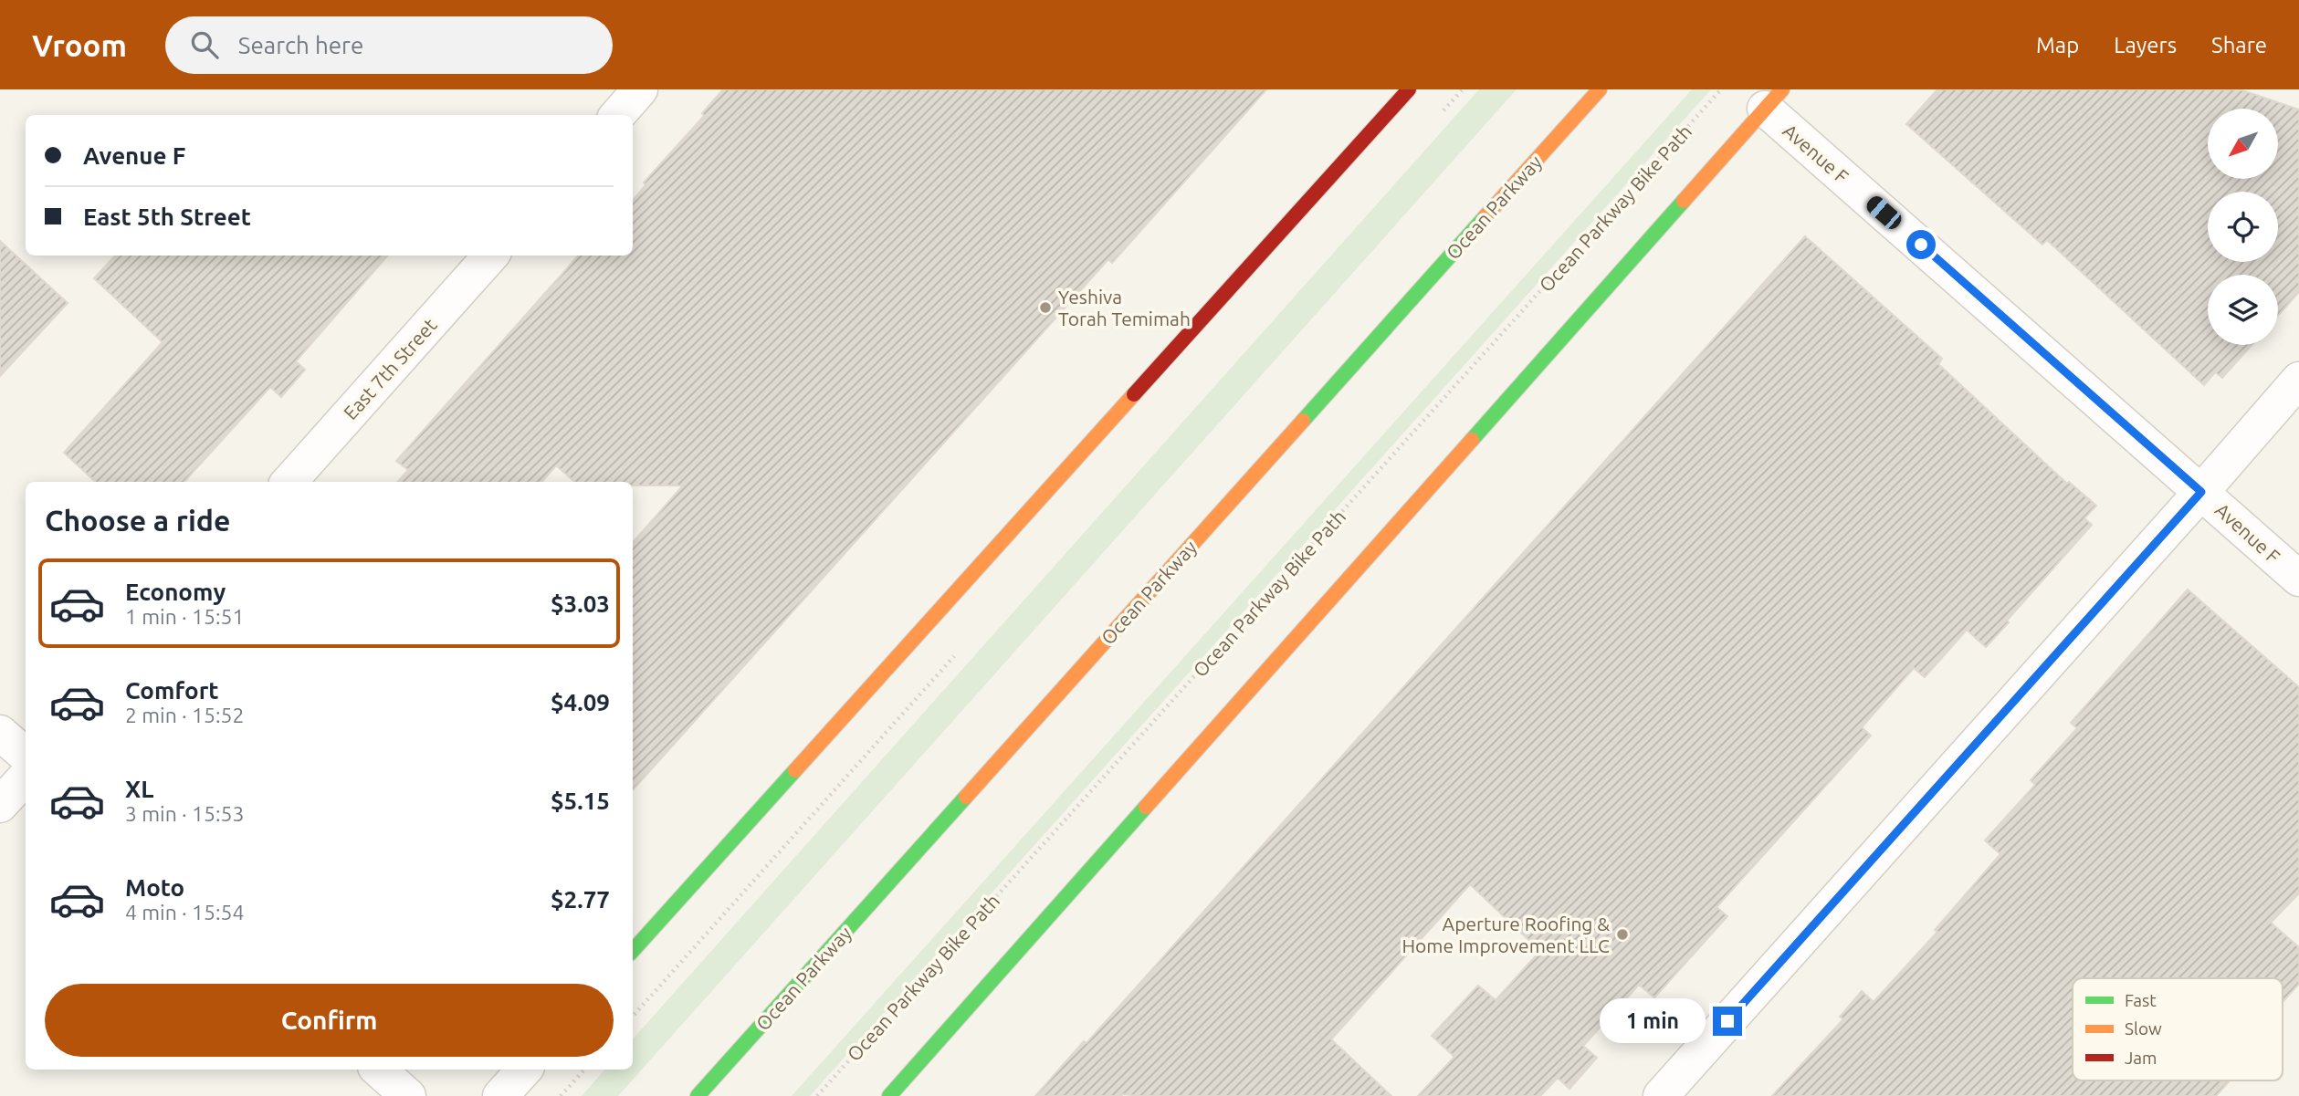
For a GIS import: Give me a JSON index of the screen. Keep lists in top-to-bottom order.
{
  "streets": {
    "street": ["Avenue F", "Ocean Parkway", "East 7th Street"],
    "path": ["Ocean Parkway Bike Path"]
  },
  "places": ["Yeshiva Torah Temimah", "Aperture Roofing & Home Improvement LLC"],
  "legend": ["Fast", "Slow", "Jam"],
  "north": "bottom left",
  "page": {
    "header": "Vroom",
    "search": "Search here",
    "nav": ["Map", "Layers", "Share"],
    "banner": ["Avenue F", "East 5th Street"],
    "heading": "Choose a ride",
    "list": [
      {
        "name": "Economy",
        "note": "1 min · 15:51",
        "value": "$3.03"
      },
      {
        "name": "Comfort",
        "note": "2 min · 15:52",
        "value": "$4.09"
      },
      {
        "name": "XL",
        "note": "3 min · 15:53",
        "value": "$5.15"
      },
      {
        "name": "Moto",
        "note": "4 min · 15:54",
        "value": "$2.77"
      }
    ],
    "buttons": "Confirm",
    "bubble": "1 min"
  }
}
